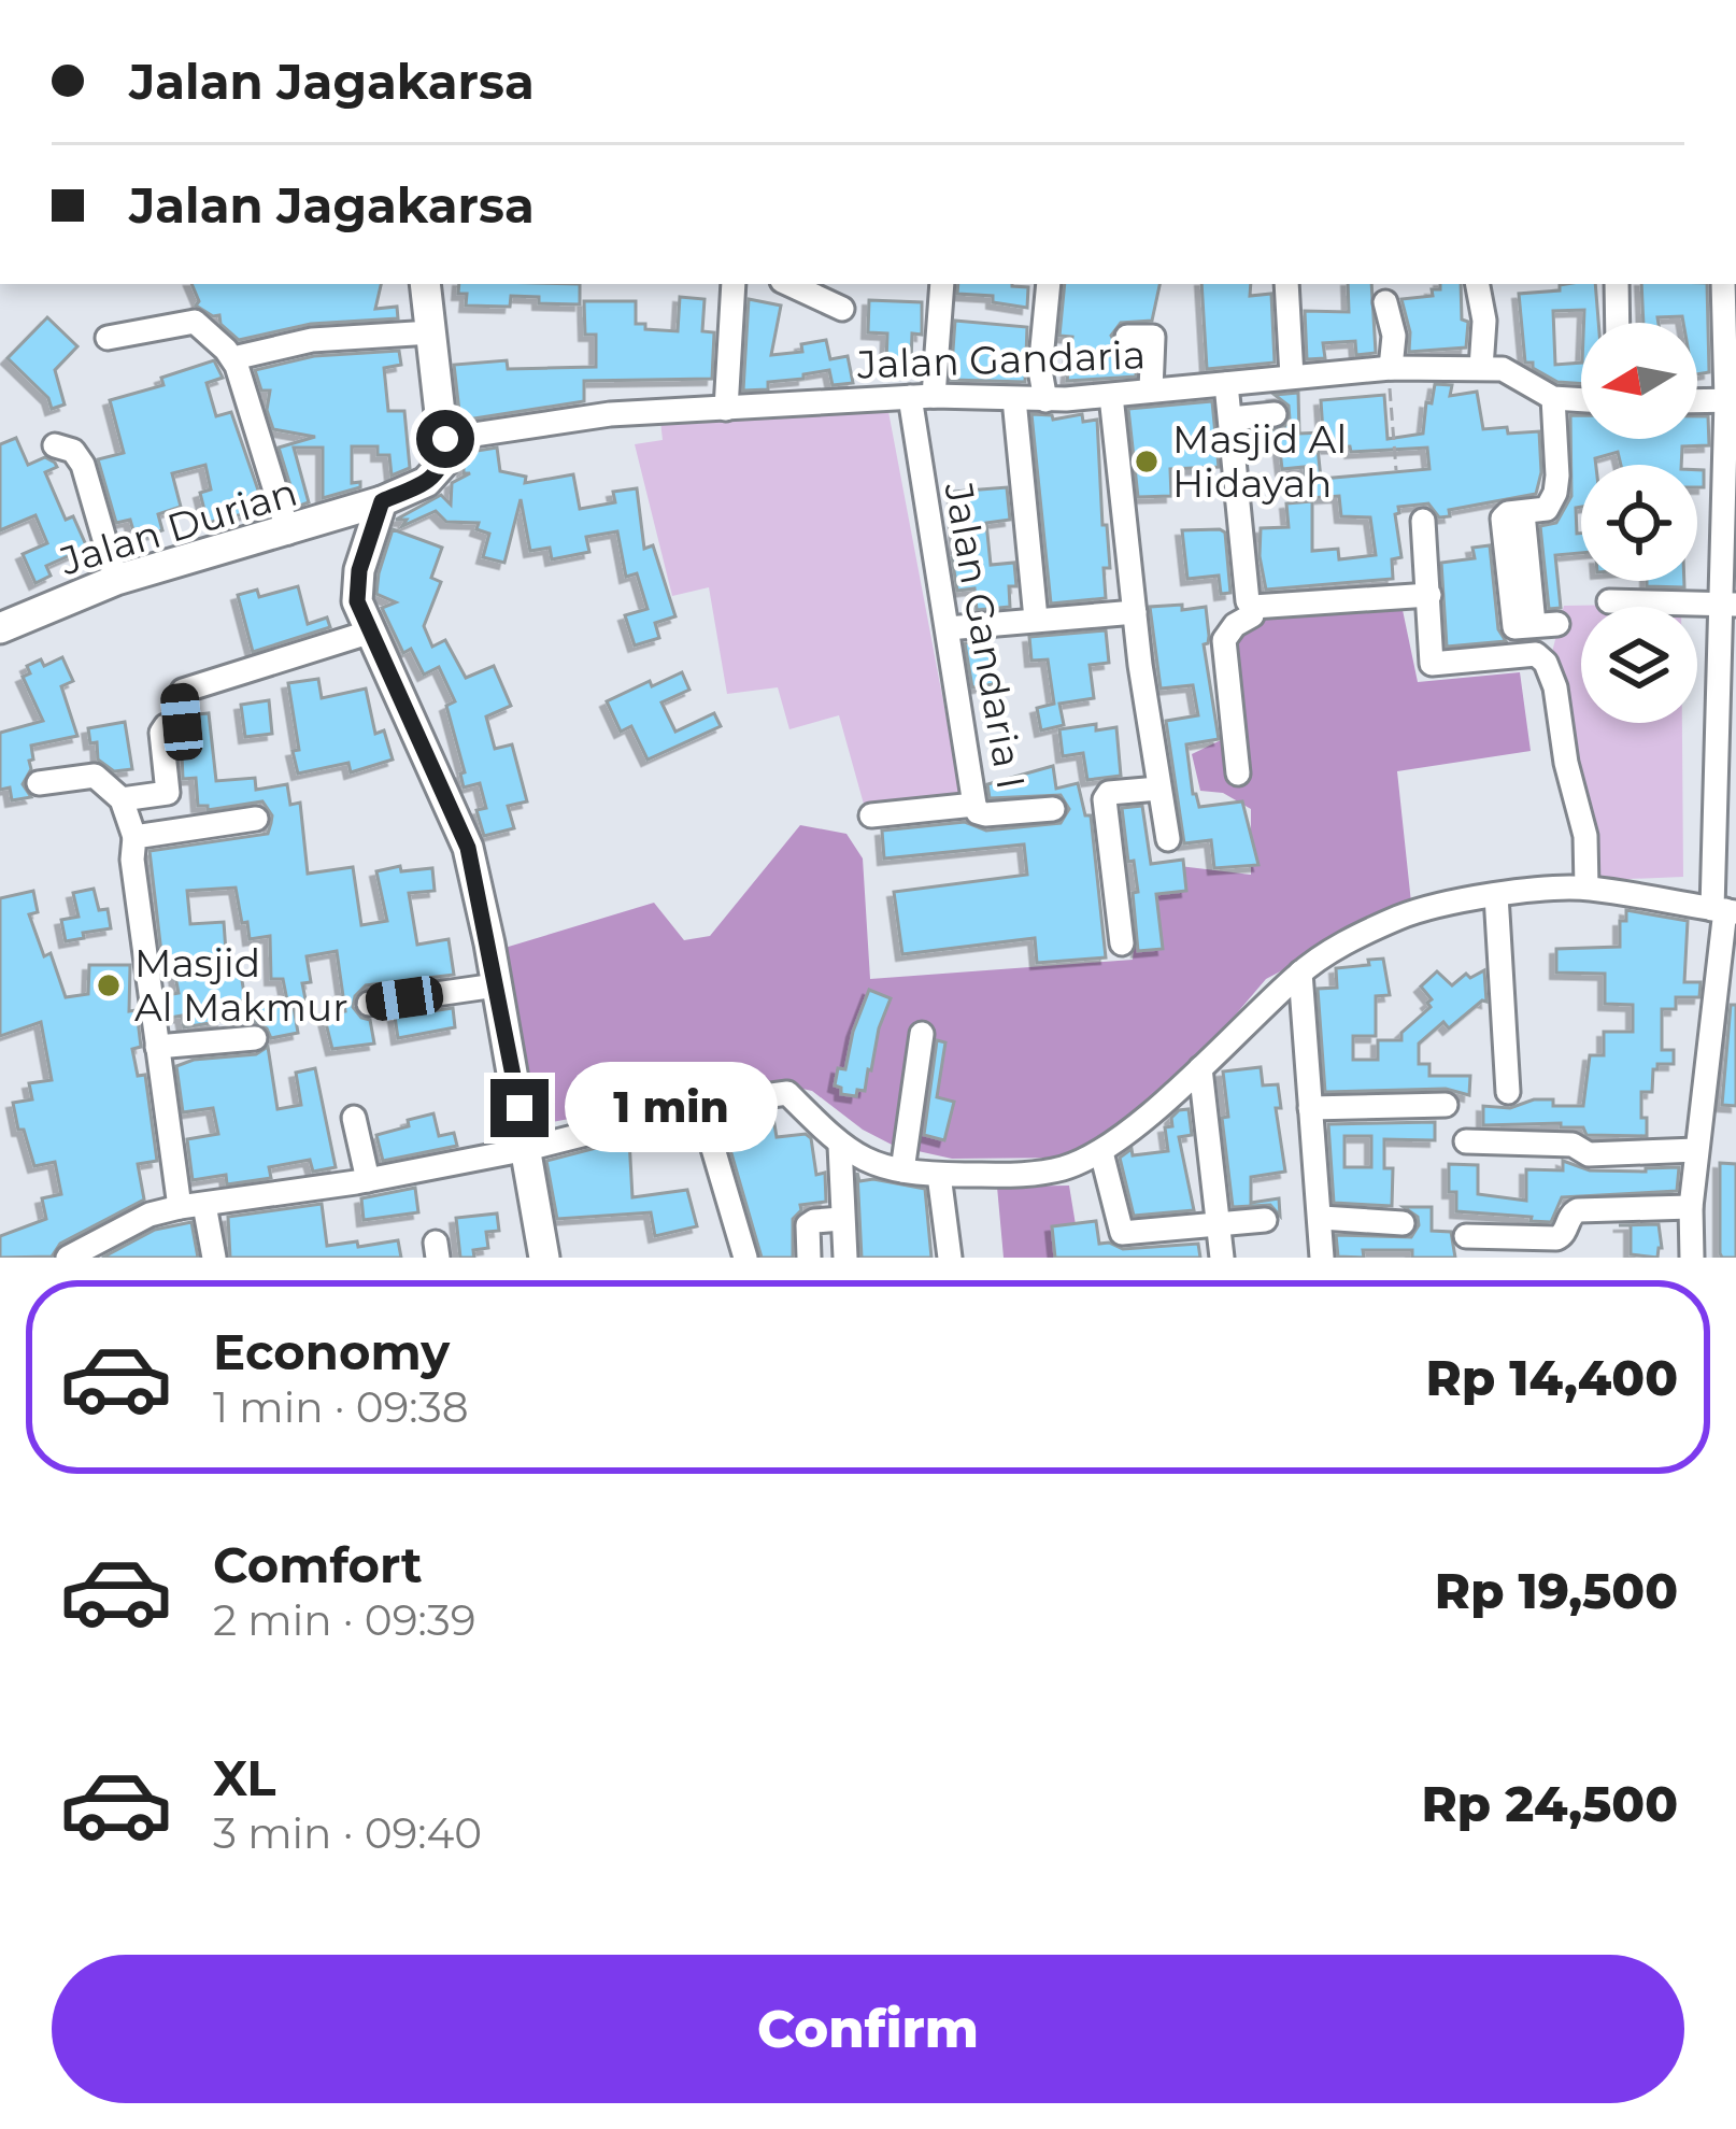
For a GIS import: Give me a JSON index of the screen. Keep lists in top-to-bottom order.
{
  "streets": {
    "main road": ["Jalan Durian"],
    "street": ["Jalan Gandaria", "Jalan Gandaria I"]
  },
  "crossings": [
    ["Jalan Gandaria", "Jalan Durian"],
    ["Jalan Gandaria", "Jalan Gandaria I"]
  ],
  "places": ["Masjid Al Hidayah", "Masjid Al Makmur"],
  "north": "left",
  "page": {
    "banner": ["Jalan Jagakarsa", "Jalan Jagakarsa"],
    "bubble": "1 min",
    "list": [
      {
        "name": "Economy",
        "note": "1 min · 09:38",
        "value": "Rp 14,400"
      },
      {
        "name": "Comfort",
        "note": "2 min · 09:39",
        "value": "Rp 19,500"
      },
      {
        "name": "XL",
        "note": "3 min · 09:40",
        "value": "Rp 24,500"
      }
    ],
    "buttons": "Confirm"
  }
}
